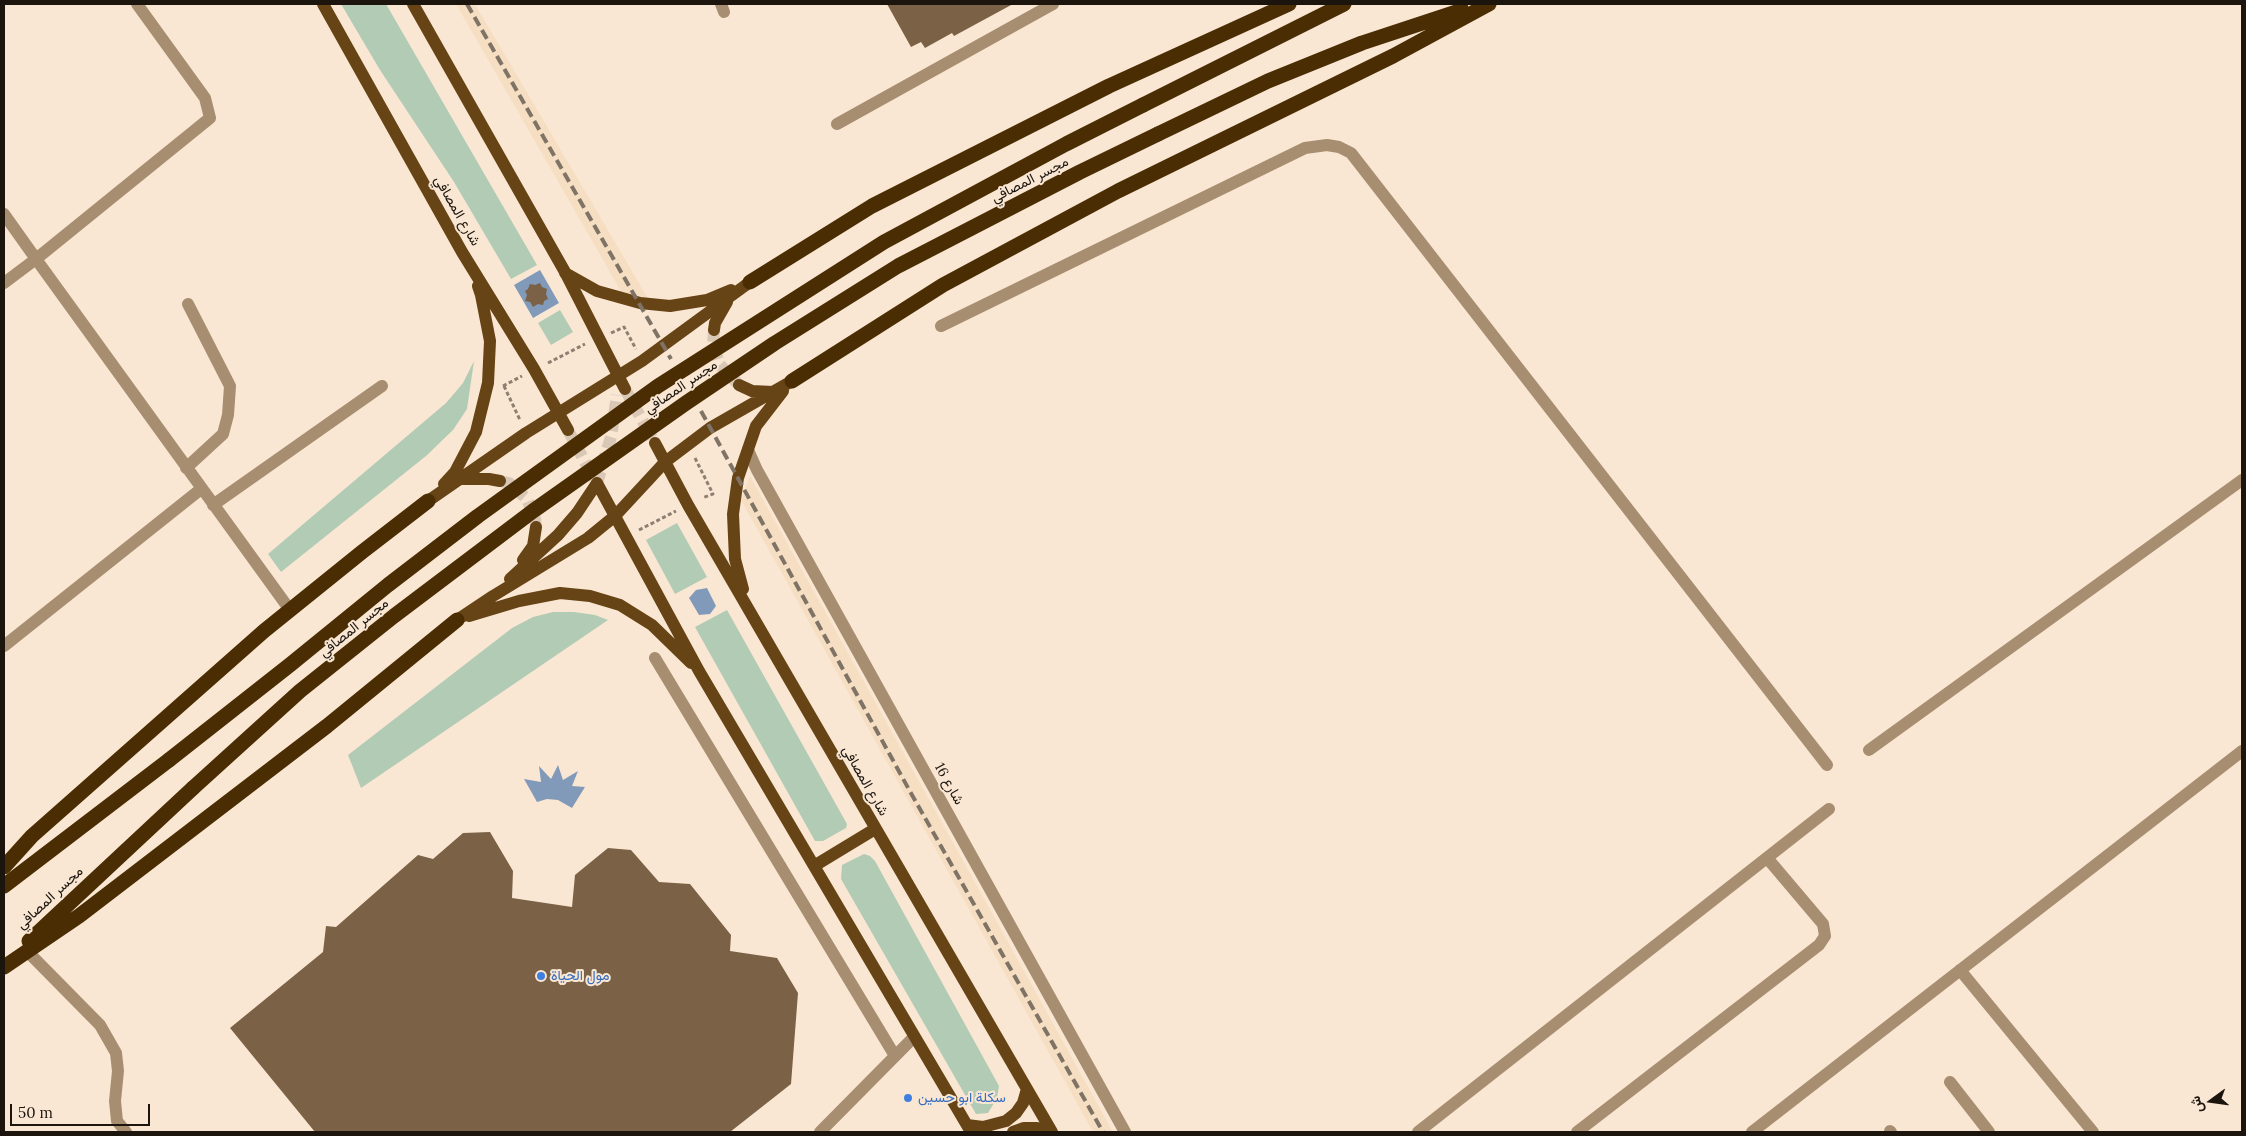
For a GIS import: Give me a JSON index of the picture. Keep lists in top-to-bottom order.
{
  "streets": {
    "highway": ["مجسر المصافي"],
    "main road": ["شارع المصافي"],
    "street": ["شارع 16"]
  },
  "places": ["مول الحياة", "سكلة ابو حسين"],
  "scale_bar": "50 m",
  "north": "left"
}
